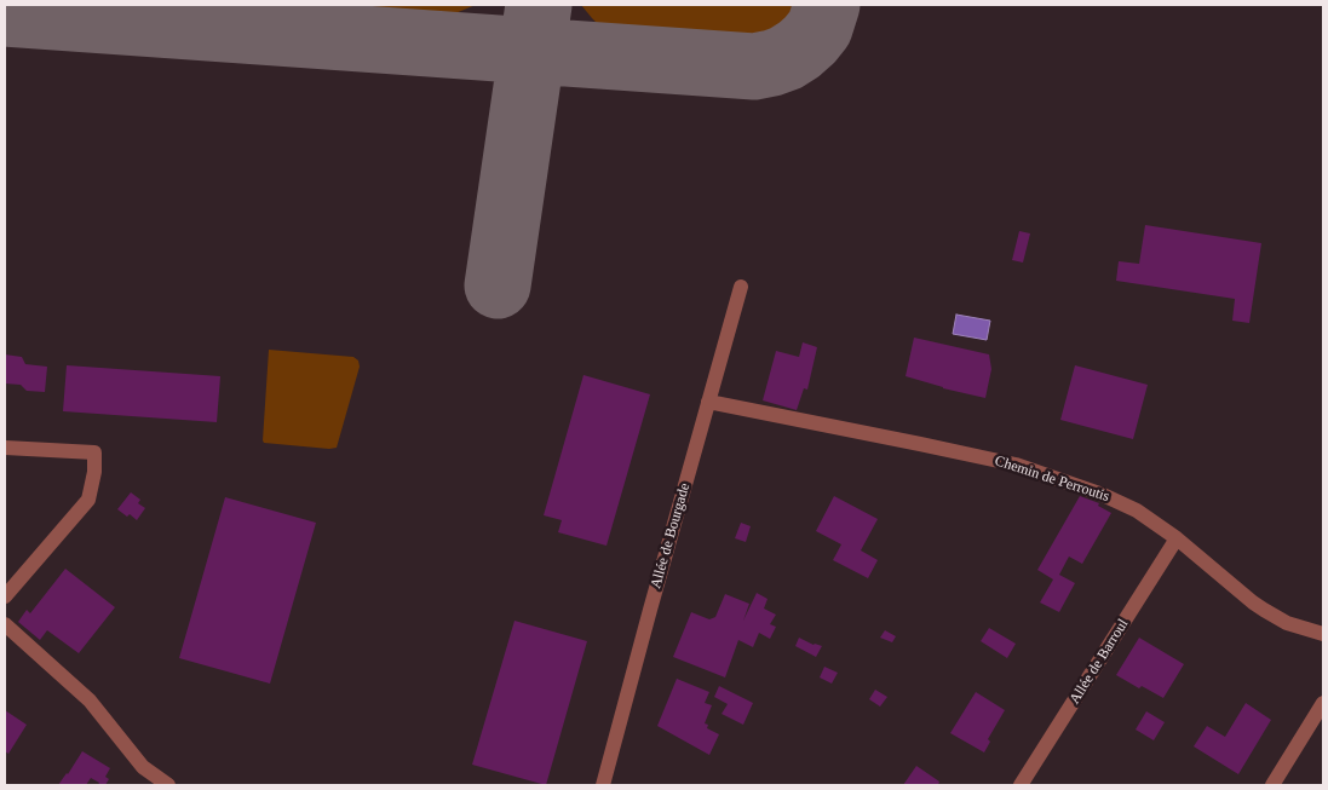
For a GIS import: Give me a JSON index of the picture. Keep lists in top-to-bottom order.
{
  "streets": {
    "street": ["Chemin de Perroutis", "Allée de Bourgade", "Allée de Barroul"]
  },
  "crossings": [
    ["Chemin de Perroutis", "Allée de Bourgade"],
    ["Chemin de Perroutis", "Allée de Barroul"]
  ]
}
